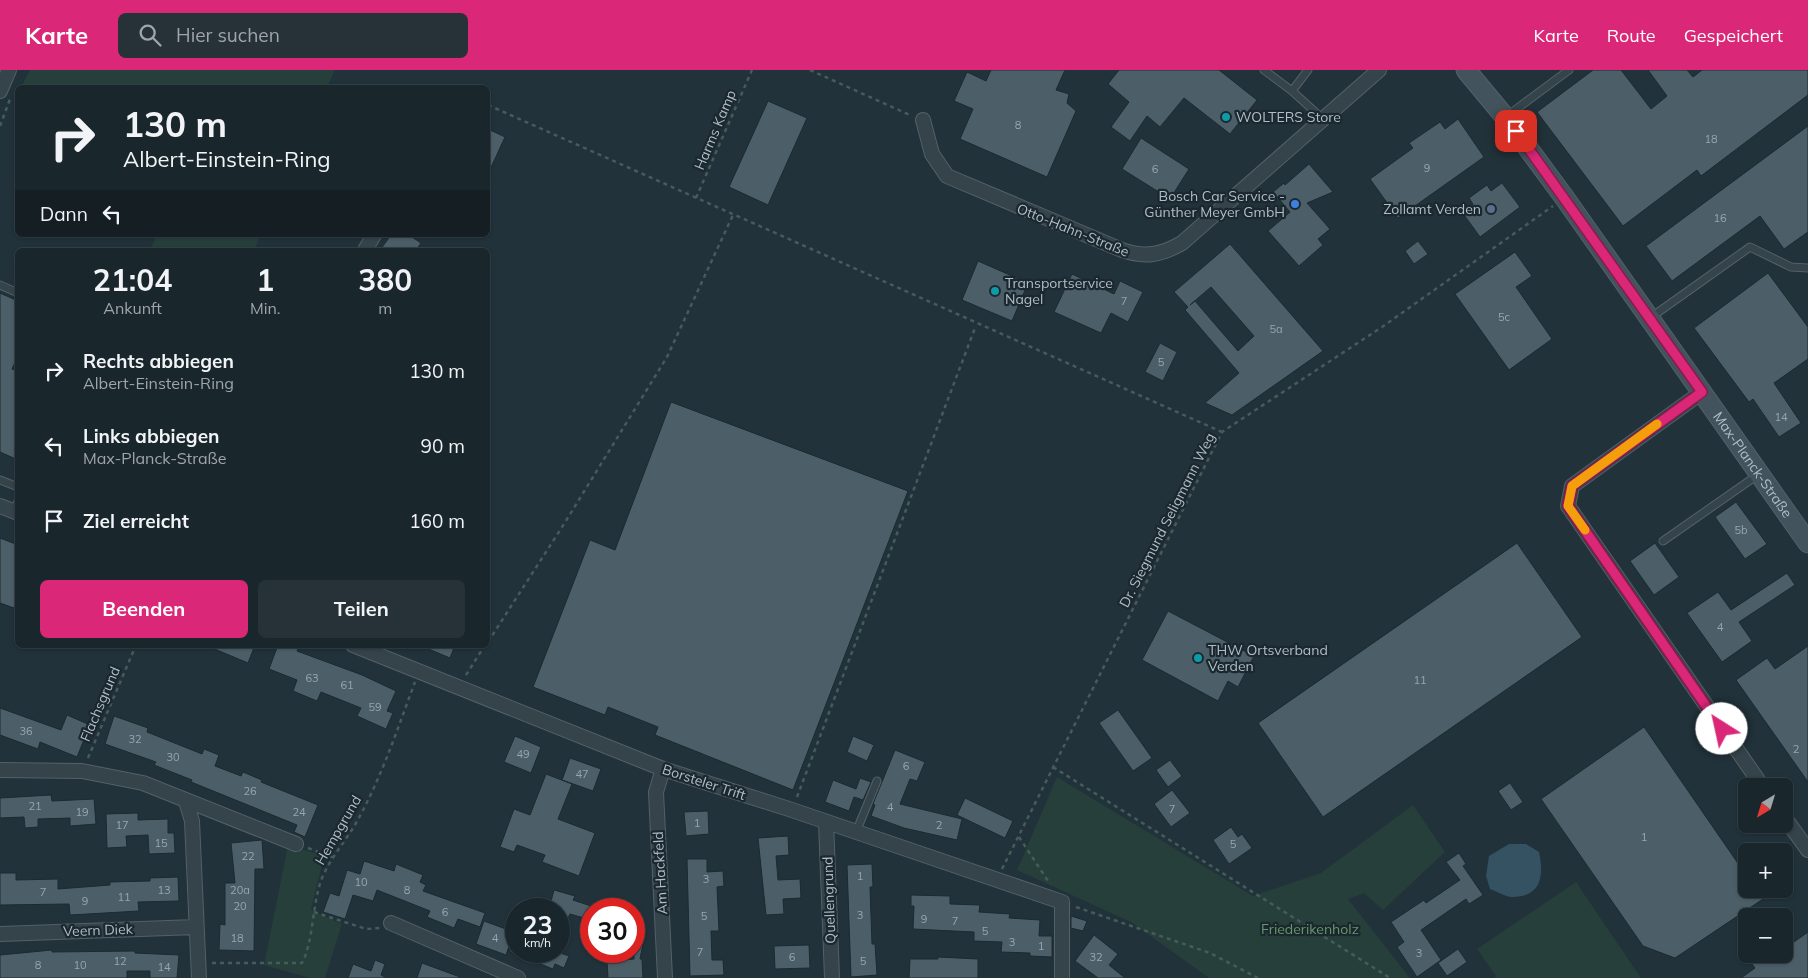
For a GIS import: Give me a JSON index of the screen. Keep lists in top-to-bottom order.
{
  "streets": {
    "street": [
      "Otto-Hahn-Straße",
      "Max-Planck-Straße",
      "Borsteler Trift",
      "Am Hackfeld",
      "Quellengrund",
      "Veern Diek"
    ],
    "path": [
      "Harms Kamp",
      "Dr. Siegmund Seligmann Weg",
      "Flachsgrund",
      "Hempgrund"
    ]
  },
  "crossings": [
    ["Max-Planck-Straße", "Dr. Siegmund Seligmann Weg"],
    ["Dr. Siegmund Seligmann Weg", "Borsteler Trift"],
    ["Borsteler Trift", "Hempgrund"],
    ["Borsteler Trift", "Am Hackfeld"],
    ["Borsteler Trift", "Quellengrund"]
  ],
  "parks": ["Friederikenholz"],
  "places": [
    "WOLTERS Store",
    "Bosch Car Service - Günther Meyer GmbH",
    "Zollamt Verden",
    "Transportservice Nagel",
    "THW Ortsverband Verden"
  ],
  "house_numbers": [
    "8",
    "18",
    "9",
    "6",
    "16",
    "7",
    "5c",
    "5a",
    "5",
    "14",
    "5b",
    "4",
    "63",
    "11",
    "61",
    "59",
    "36",
    "32",
    "2",
    "49",
    "30",
    "6",
    "47",
    "26",
    "21",
    "4",
    "7",
    "19",
    "24",
    "1",
    "17",
    "2",
    "1",
    "15",
    "5",
    "22",
    "1",
    "3",
    "10",
    "13",
    "20a",
    "8",
    "7",
    "11",
    "9",
    "20",
    "6",
    "3",
    "5",
    "9",
    "7",
    "5",
    "18",
    "4",
    "3",
    "1",
    "7",
    "3",
    "6",
    "32",
    "12",
    "5",
    "8",
    "10",
    "14"
  ],
  "north": "bottom left",
  "page": {
    "header": "Karte",
    "search": "Hier suchen",
    "nav": ["Karte", "Route", "Gespeichert"],
    "turn": ["130 m", "Albert-Einstein-Ring"],
    "then": "Dann",
    "eta": [
      "21:04",
      "Ankunft",
      "1",
      "Min.",
      "380",
      "m"
    ],
    "list": [
      {
        "name": "Rechts abbiegen",
        "note": "Albert-Einstein-Ring",
        "value": "130 m"
      },
      {
        "name": "Links abbiegen",
        "note": "Max-Planck-Straße",
        "value": "90 m"
      },
      {
        "name": "Ziel erreicht",
        "value": "160 m"
      }
    ],
    "buttons": ["Beenden", "Teilen"],
    "map_buttons": ["+", "−"],
    "speed": "23 km/h",
    "limit": "30"
  }
}
